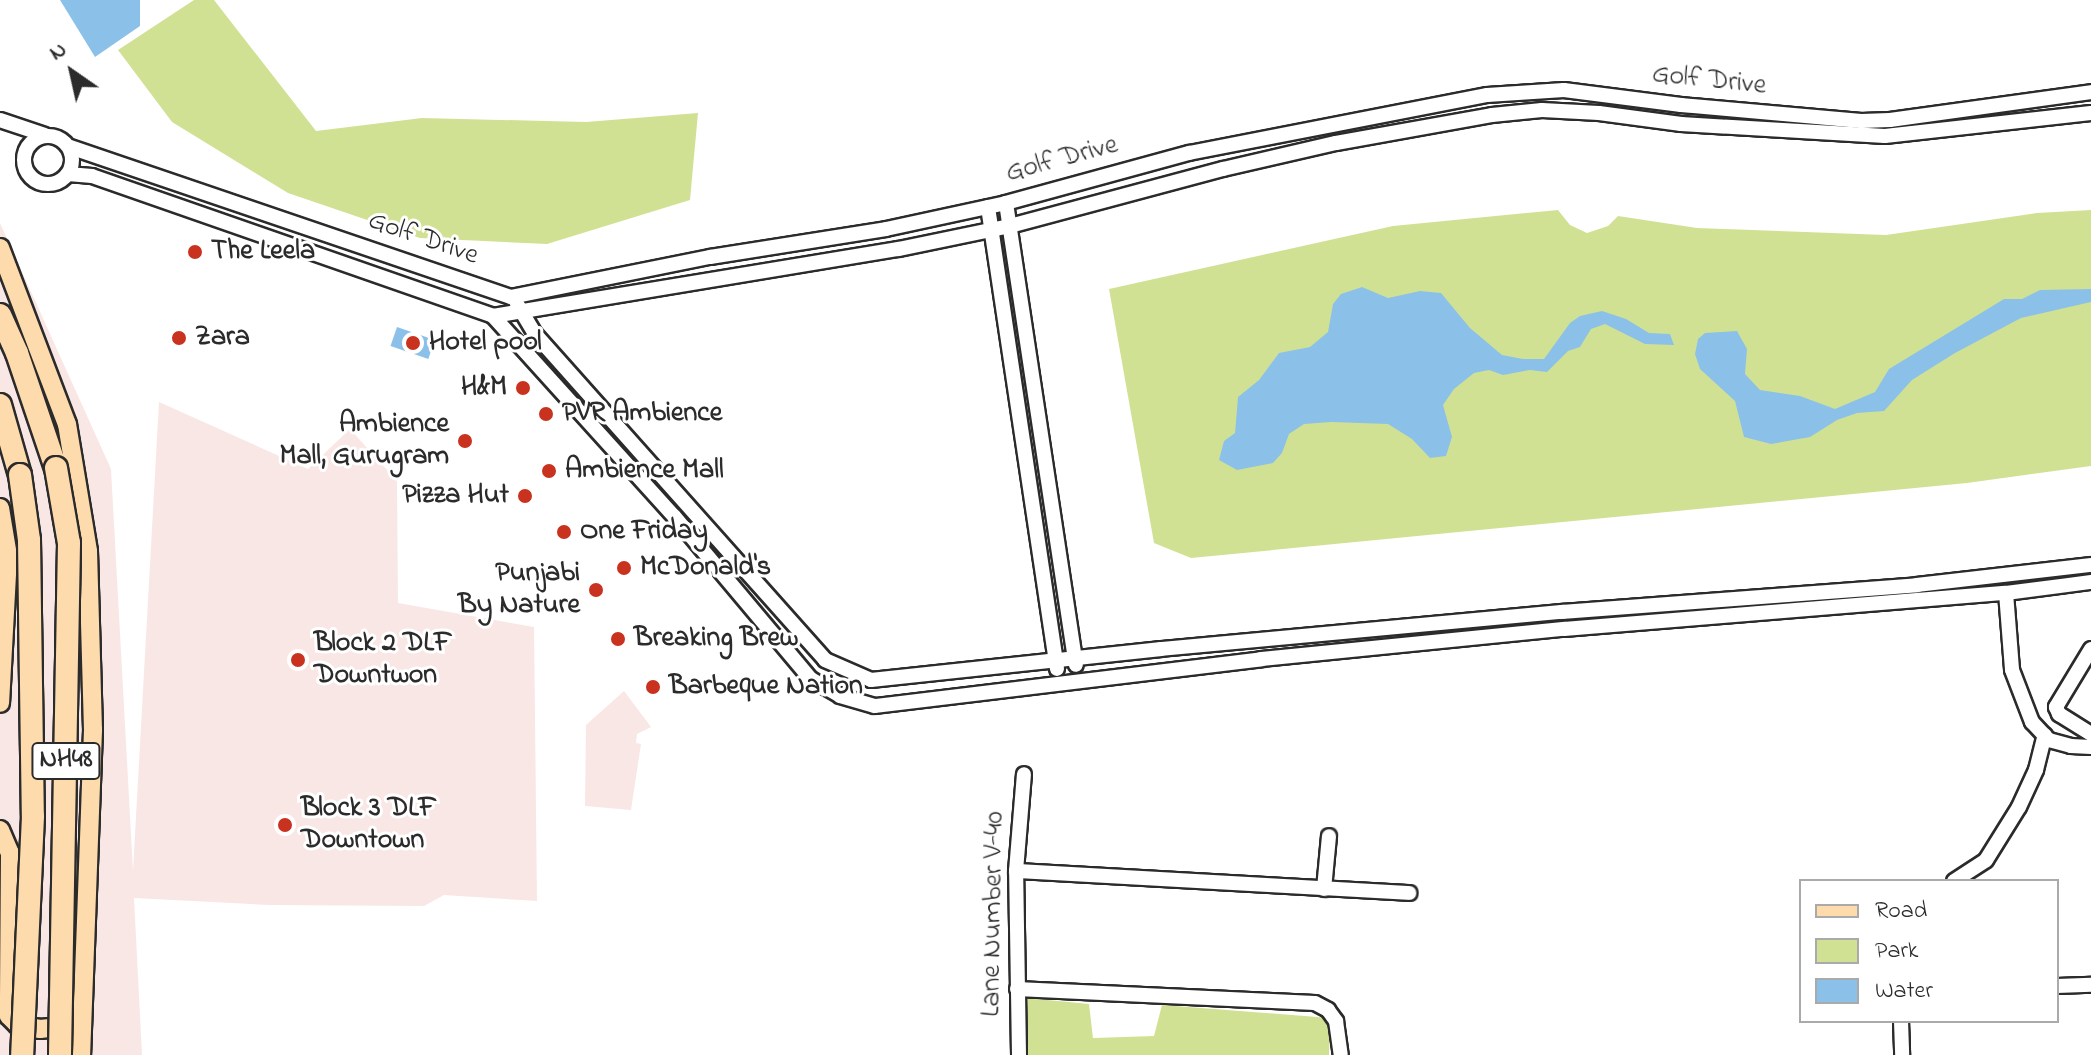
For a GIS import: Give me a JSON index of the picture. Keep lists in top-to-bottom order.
{
  "streets": {
    "highway": ["NH48"],
    "street": ["Golf Drive", "Lane Number V-40"]
  },
  "places": [
    "The Leela",
    "Zara",
    "Hotel pool",
    "H&M",
    "PVR Ambience",
    "Ambience Mall, Gurugram",
    "Ambience Mall",
    "Pizza Hut",
    "One Friday",
    "McDonald's",
    "Punjabi By Nature",
    "Breaking Brew",
    "Block 2 DLF Downtwon",
    "Barbeque Nation",
    "Block 3 DLF Downtown"
  ],
  "legend": ["Road", "Park", "Water"],
  "north": "top left"
}
